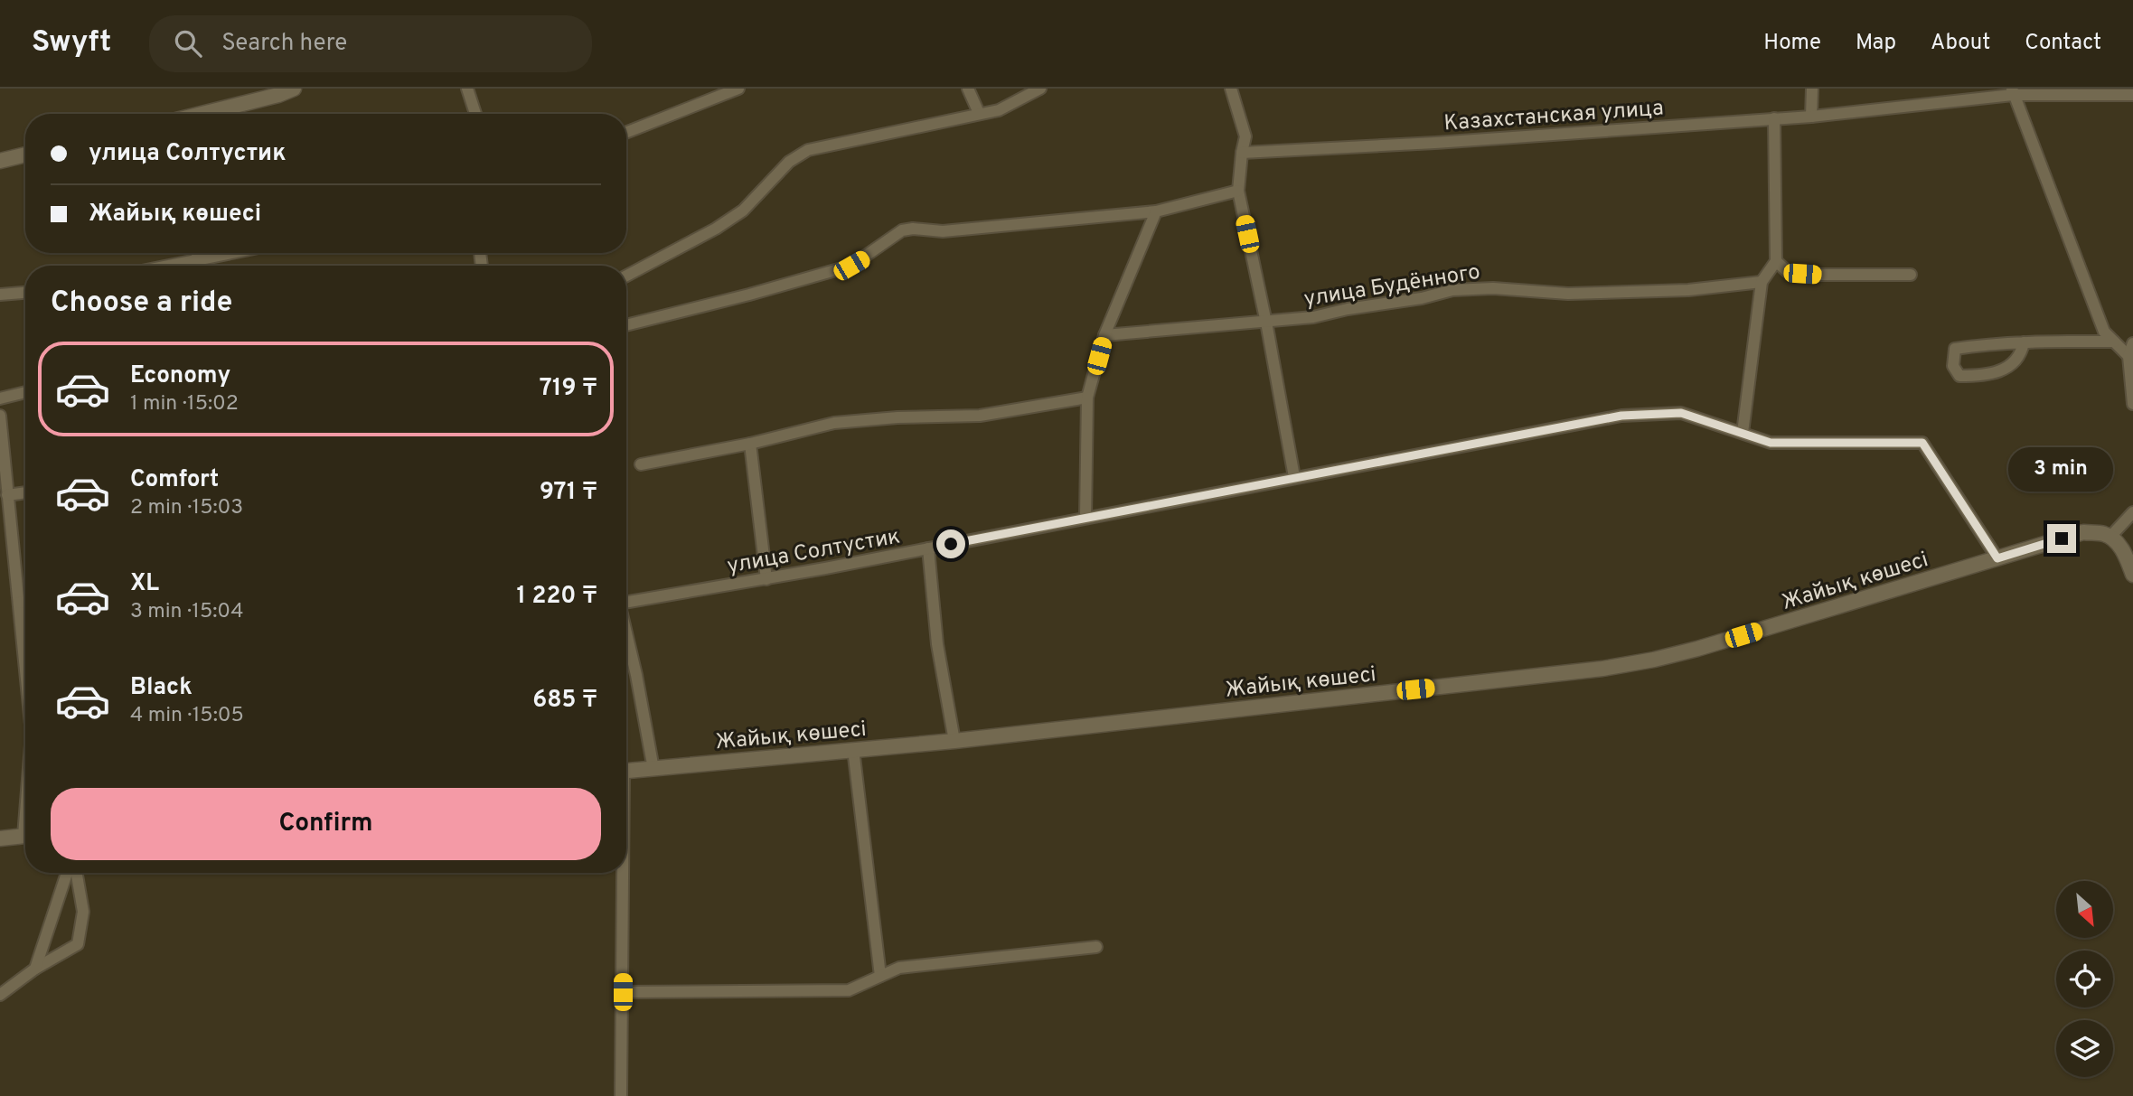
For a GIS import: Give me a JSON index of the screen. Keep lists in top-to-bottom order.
{
  "streets": {
    "street": [
      "Казахстанская улица",
      "улица Будённого",
      "улица Солтустик",
      "Жайық көшесі"
    ]
  },
  "crossings": [
    ["улица Солтустик", "Жайық көшесі"]
  ],
  "north": "bottom right",
  "page": {
    "header": "Swyft",
    "search": "Search here",
    "nav": [
      "Home",
      "Map",
      "About",
      "Contact"
    ],
    "banner": ["улица Солтустик", "Жайық көшесі"],
    "heading": "Choose a ride",
    "list": [
      {
        "name": "Economy",
        "note": "1 min · 15:02",
        "value": "719 ₸"
      },
      {
        "name": "Comfort",
        "note": "2 min · 15:03",
        "value": "971 ₸"
      },
      {
        "name": "XL",
        "note": "3 min · 15:04",
        "value": "1 220 ₸"
      },
      {
        "name": "Black",
        "note": "4 min · 15:05",
        "value": "685 ₸"
      }
    ],
    "bubble": "3 min",
    "buttons": "Confirm"
  }
}
